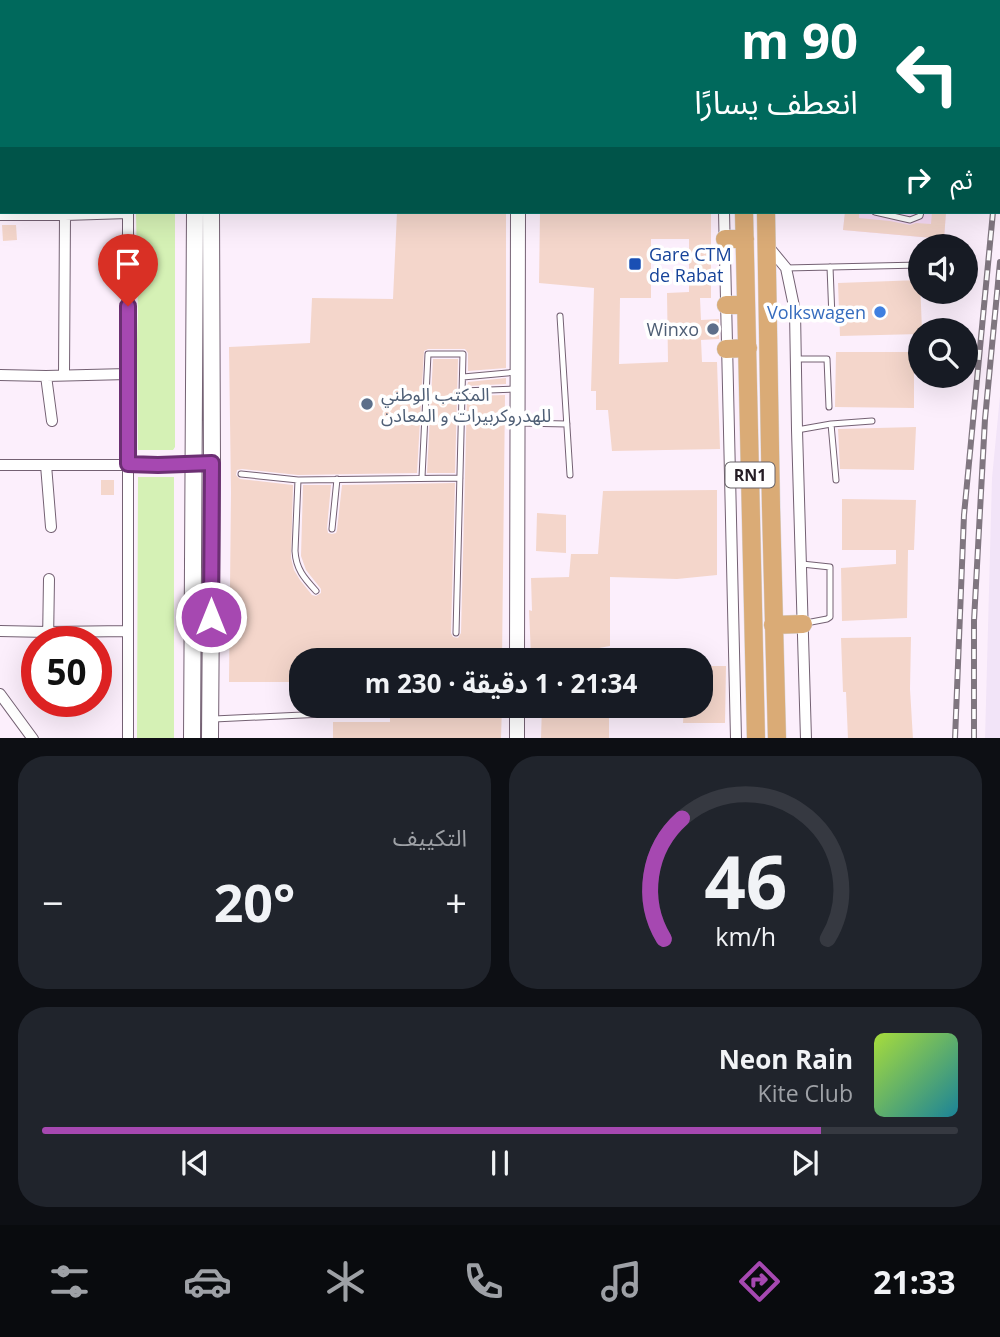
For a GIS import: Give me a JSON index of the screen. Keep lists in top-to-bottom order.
{
  "streets": {
    "main road": ["RN1"]
  },
  "places": {
    "transit": ["Gare CTM de Rabat"],
    "other": ["Volkswagen", "Winxo", "المكتب الوطني للهدروكربيرات و المعادن"]
  },
  "page": {
    "turn": ["90 m", "انعطف يسارًا"],
    "then": "ثم",
    "limit": "50",
    "trip": "21:34 · 1 دقيقة · 230 m",
    "tile": "التكييف",
    "heat": ["−", "20°", "+"],
    "song": ["Neon Rain", "Kite Club"],
    "tabs": "21:33",
    "gauge": ["46", "km/h"]
  }
}
